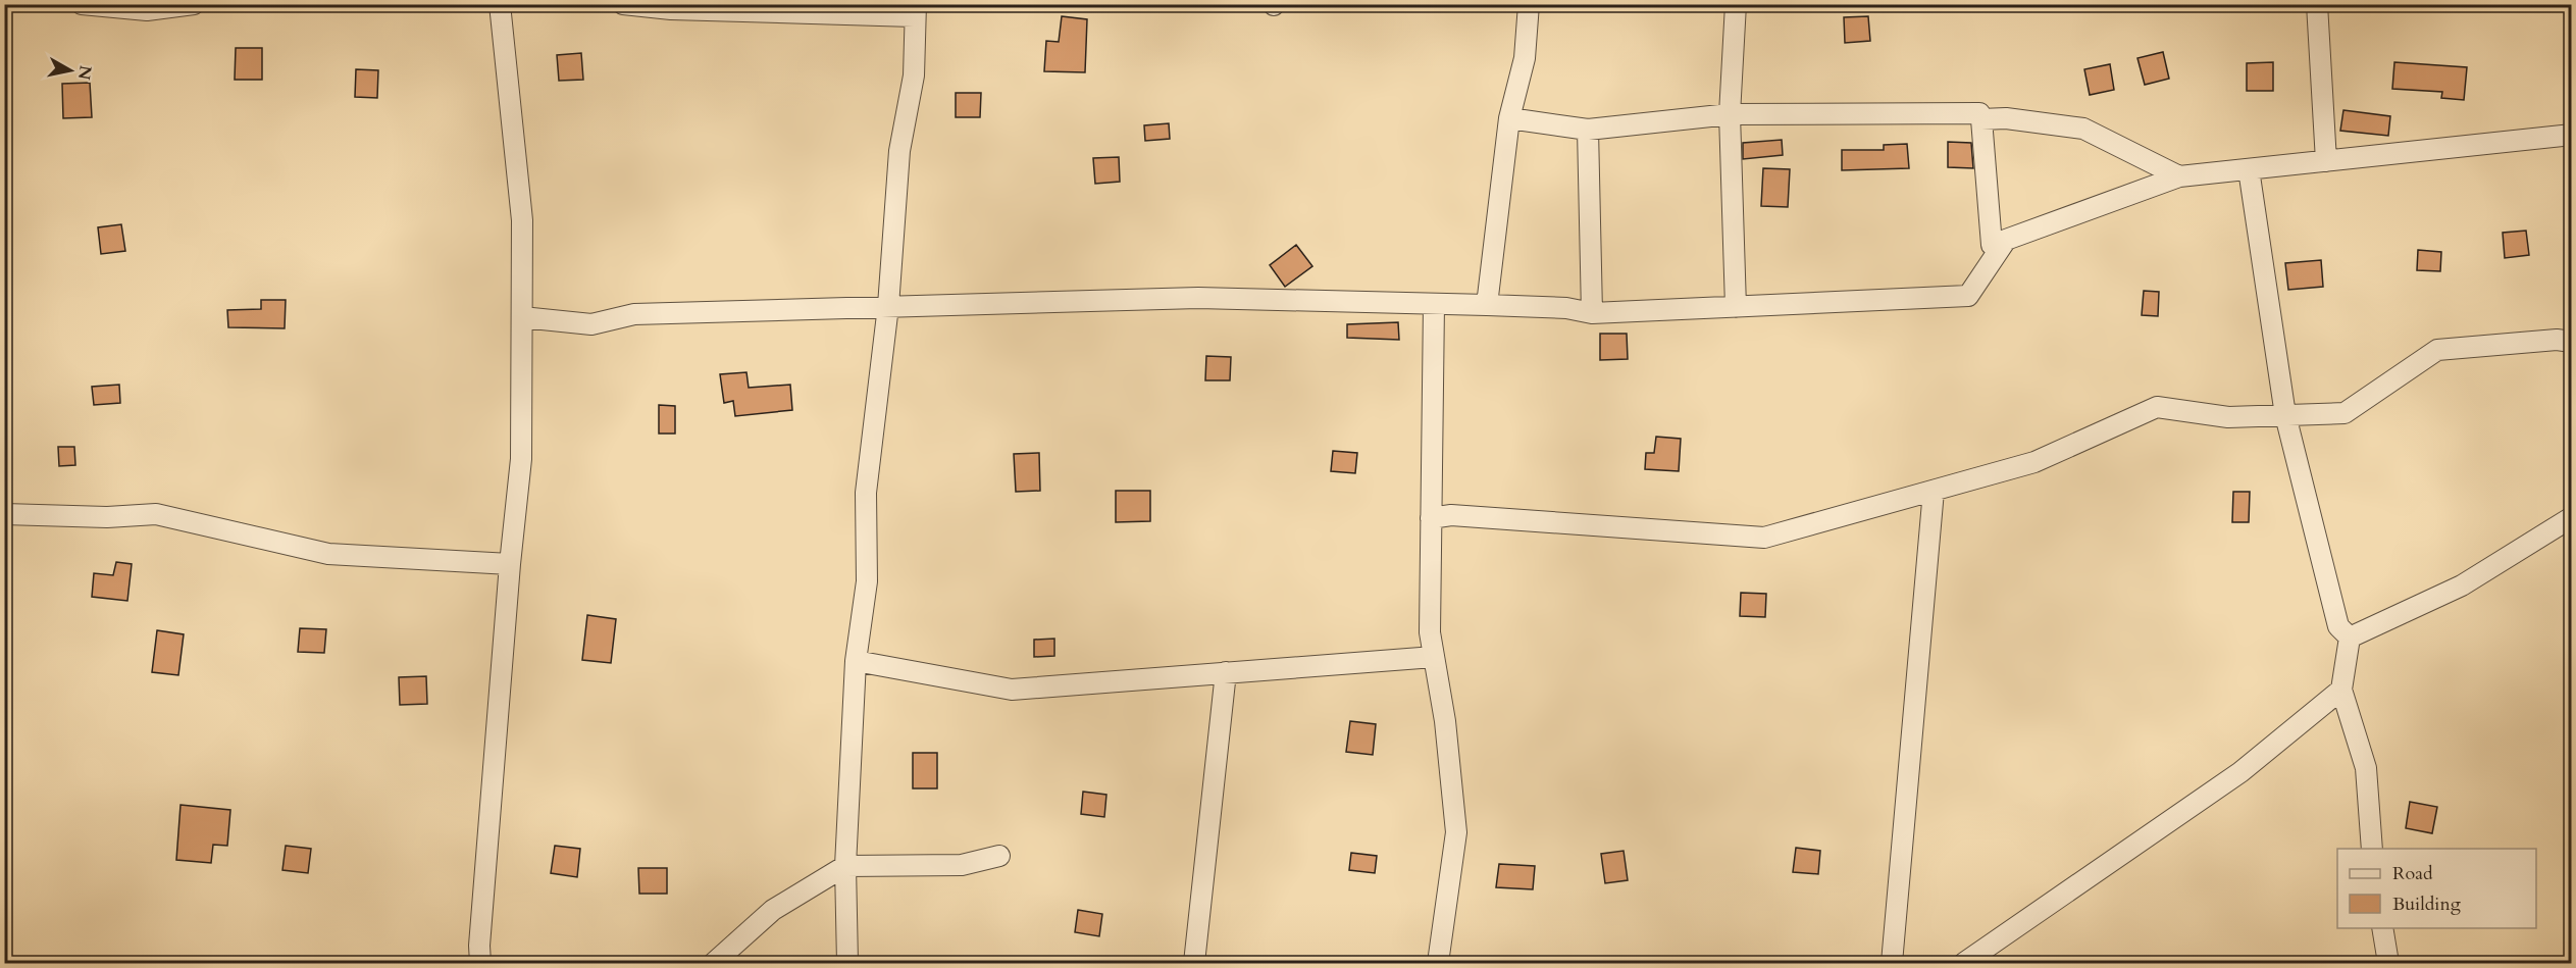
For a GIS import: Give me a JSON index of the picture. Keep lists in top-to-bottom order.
{
  "legend": ["Road", "Building"],
  "north": "right"
}
